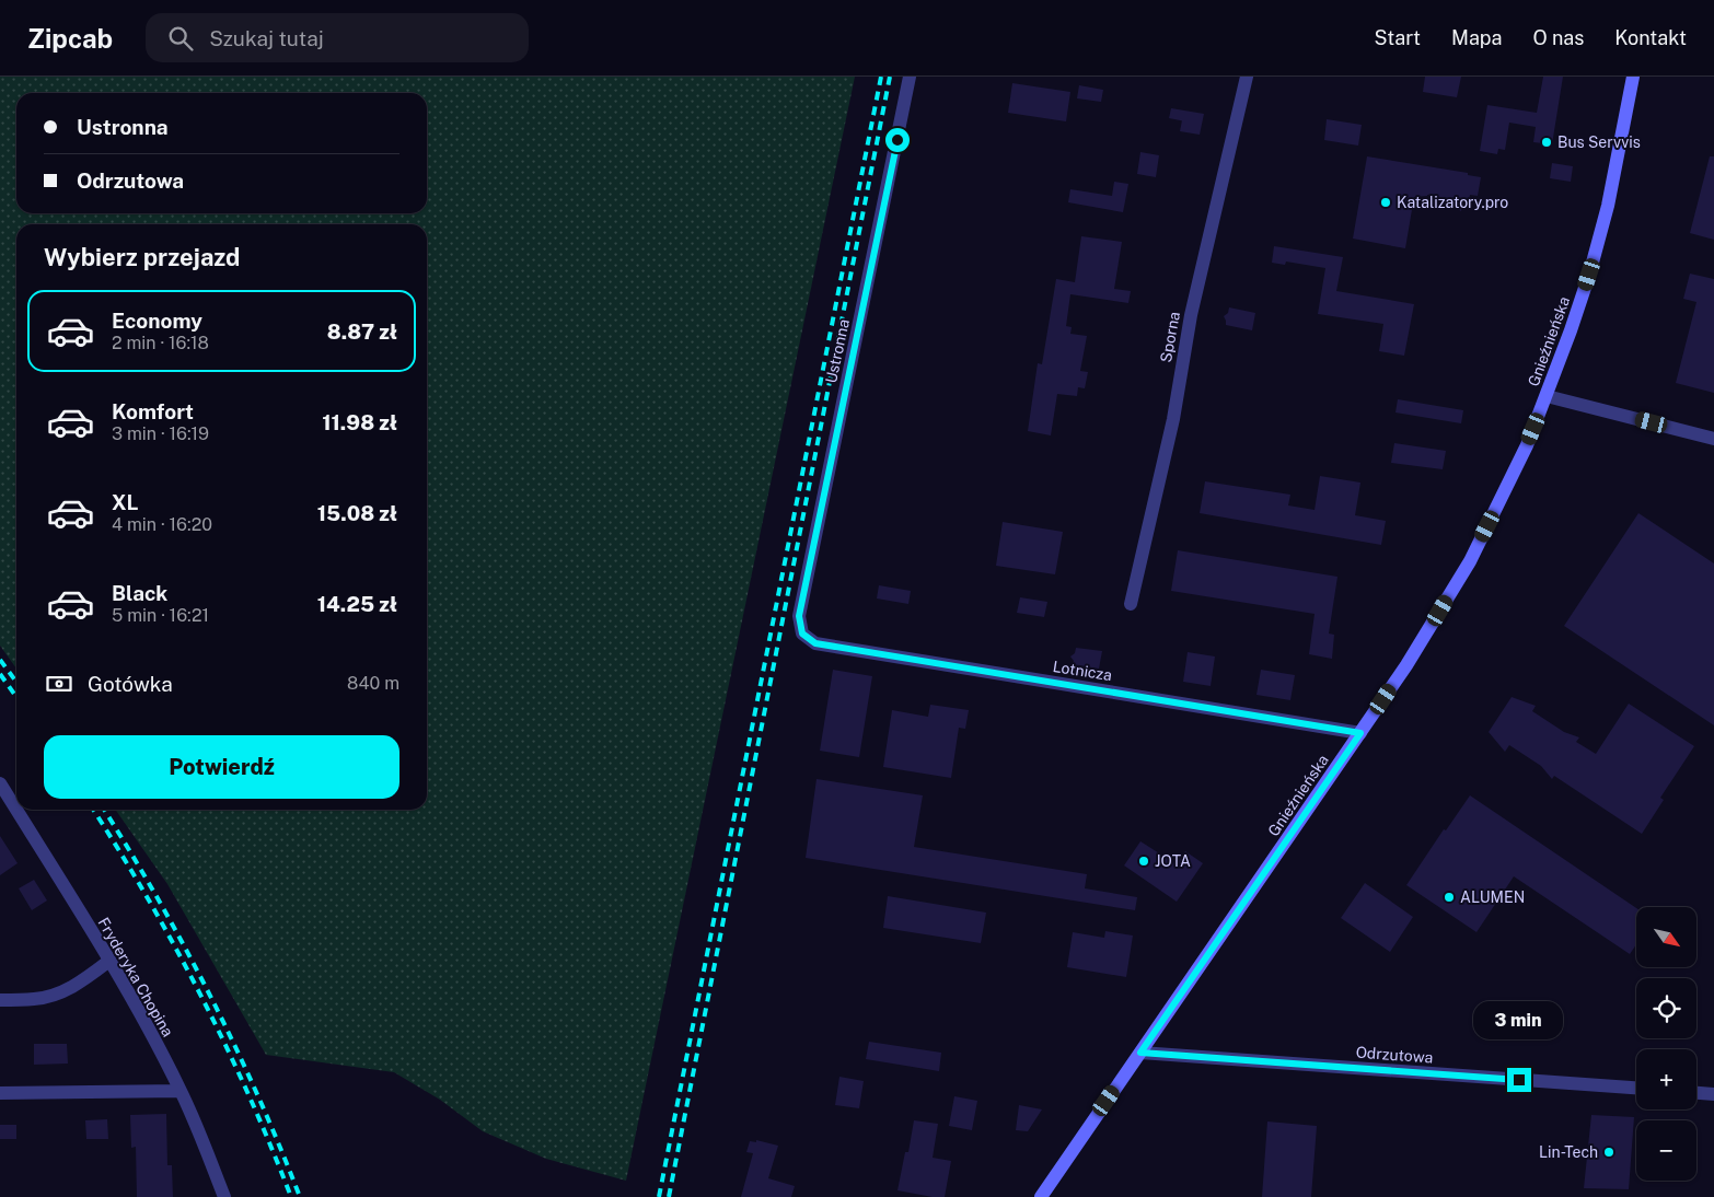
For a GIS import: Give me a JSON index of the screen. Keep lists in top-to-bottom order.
{
  "streets": {
    "main road": ["Gnieźnieńska"],
    "street": [
      "Sporna",
      "Ustronna",
      "Lotnicza",
      "Fryderyka Chopina",
      "Odrzutowa"
    ]
  },
  "crossings": [
    ["Gnieźnieńska", "Lotnicza"],
    ["Gnieźnieńska", "Odrzutowa"],
    ["Ustronna", "Lotnicza"]
  ],
  "places": [
    "Bus Servvis",
    "Katalizatory.pro",
    "JOTA",
    "ALUMEN",
    "Lin-Tech"
  ],
  "north": "bottom right",
  "page": {
    "header": "Zipcab",
    "search": "Szukaj tutaj",
    "nav": [
      "Start",
      "Mapa",
      "O nas",
      "Kontakt"
    ],
    "banner": ["Ustronna", "Odrzutowa"],
    "heading": "Wybierz przejazd",
    "list": [
      {
        "name": "Economy",
        "note": "2 min · 16:18",
        "value": "8.87 zł"
      },
      {
        "name": "Komfort",
        "note": "3 min · 16:19",
        "value": "11.98 zł"
      },
      {
        "name": "XL",
        "note": "4 min · 16:20",
        "value": "15.08 zł"
      },
      {
        "name": "Black",
        "note": "5 min · 16:21",
        "value": "14.25 zł"
      }
    ],
    "pay": ["Gotówka", "840 m"],
    "buttons": "Potwierdź",
    "map_buttons": ["+", "−"],
    "bubble": "3 min"
  }
}
